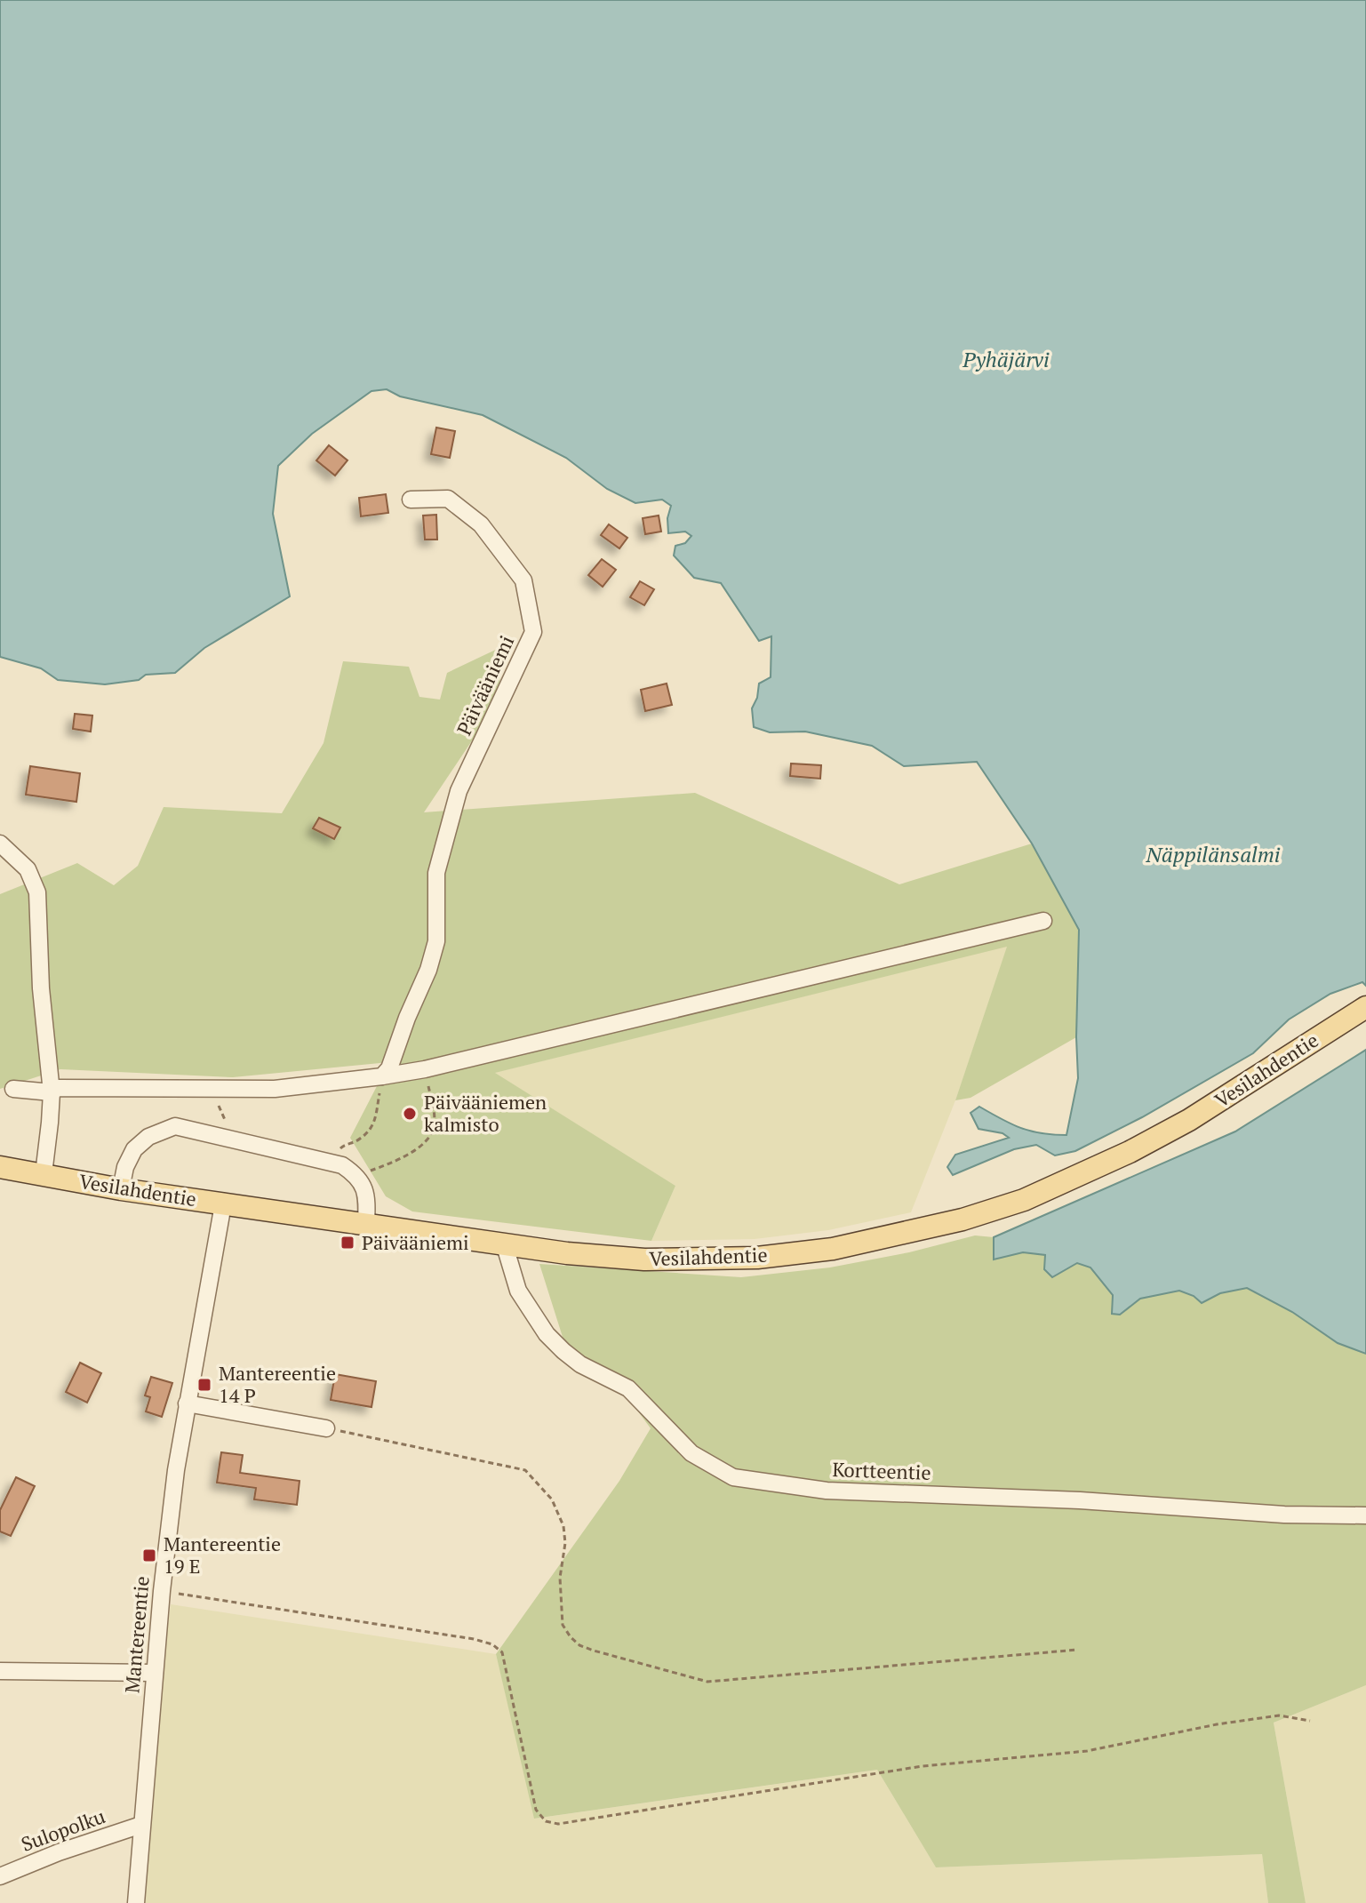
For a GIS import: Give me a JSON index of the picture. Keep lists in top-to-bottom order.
{
  "streets": {
    "main road": ["Vesilahdentie"],
    "street": [
      "Päivääniemi",
      "Kortteentie",
      "Mantereentie",
      "Sulopolku"
    ]
  },
  "crossings": [
    ["Vesilahdentie", "Kortteentie"],
    ["Vesilahdentie", "Mantereentie"],
    ["Mantereentie", "Sulopolku"]
  ],
  "water": ["Pyhäjärvi", "Näppilänsalmi"],
  "places": {
    "other": ["Päivääniemen kalmisto"],
    "transit": ["Päivääniemi", "Mantereentie 14 P", "Mantereentie 19 E"]
  }
}
